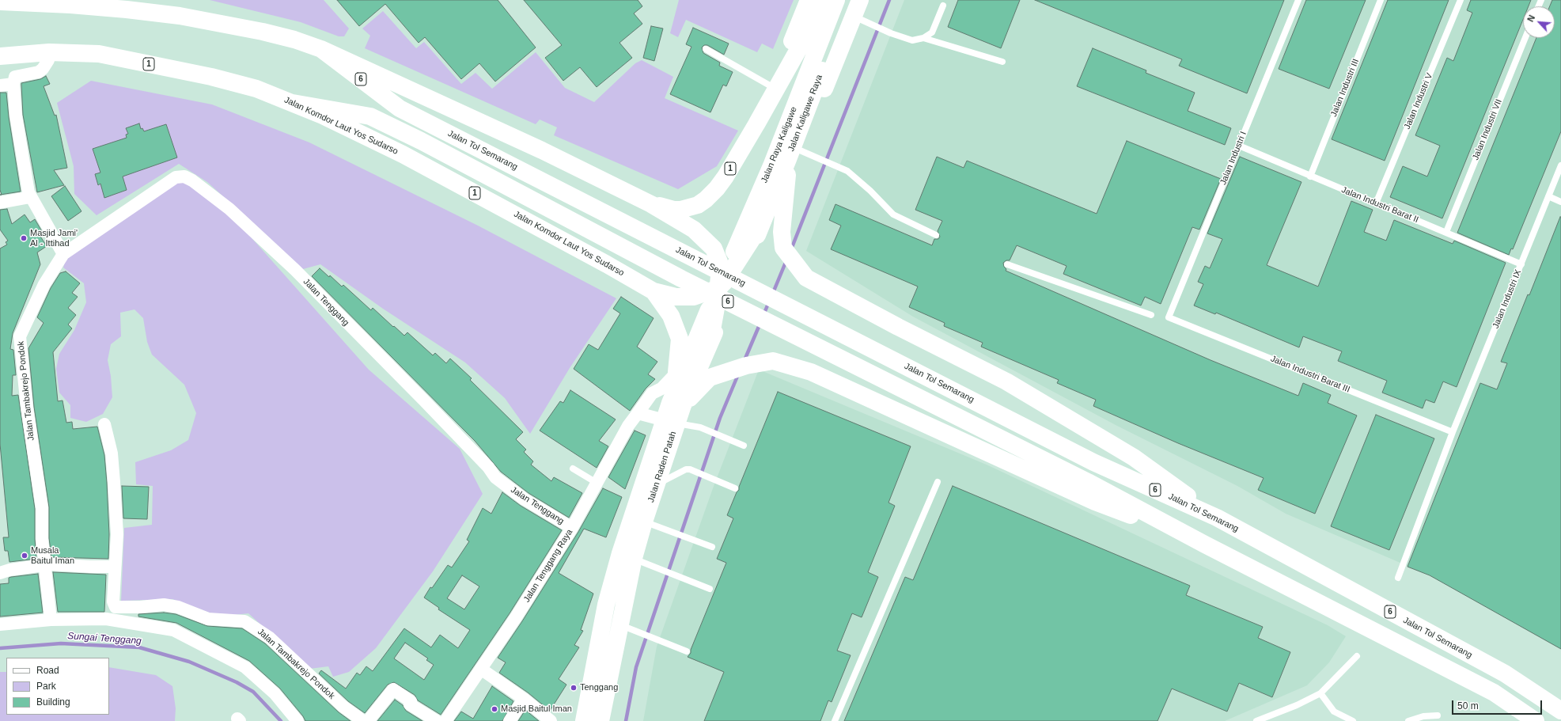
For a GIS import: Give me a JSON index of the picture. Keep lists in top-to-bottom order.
{
  "streets": {
    "highway": [
      "1",
      "6",
      "Jalan Kaligawe Raya",
      "Jalan Komdor Laut Yos Sudarso",
      "Jalan Raya Kaligawe",
      "Jalan Tol Semarang",
      "Jalan Raden Patah"
    ],
    "street": ["Jalan Tenggang", "Jalan Tambakrejo Pondok", "Jalan Tenggang Raya"],
    "lane": [
      "Jalan Industri III",
      "Jalan Industri V",
      "Jalan Industri VII",
      "Jalan Industri I",
      "Jalan Industri Barat II",
      "Jalan Industri IX",
      "Jalan Industri Barat III"
    ]
  },
  "crossings": [
    ["1", "Jalan Komdor Laut Yos Sudarso"],
    ["1", "Jalan Raya Kaligawe"],
    ["1", "Jalan Tol Semarang"],
    ["1", "Jalan Raden Patah"],
    ["6", "Jalan Komdor Laut Yos Sudarso"],
    ["Jalan Industri III", "Jalan Industri Barat II"],
    ["Jalan Industri V", "Jalan Industri Barat II"],
    ["Jalan Kaligawe Raya", "Jalan Raden Patah"],
    ["Jalan Industri VII", "Jalan Industri Barat II"],
    ["Jalan Raya Kaligawe", "Jalan Raden Patah"],
    ["Jalan Industri I", "Jalan Industri Barat II"],
    ["Jalan Industri I", "Jalan Industri Barat III"],
    ["Jalan Industri Barat II", "Jalan Industri IX"],
    ["Jalan Industri IX", "Jalan Industri Barat III"],
    ["Jalan Tenggang", "Jalan Tambakrejo Pondok"],
    ["Jalan Tenggang", "Jalan Tenggang Raya"]
  ],
  "water": ["Sungai Tenggang"],
  "places": [
    "Masjid Jami' Al - Ittihad",
    "Musala Baitul Iman",
    "Tenggang",
    "Masjid Baitul Iman"
  ],
  "legend": ["Road", "Park", "Building"],
  "scale_bar": "50 m",
  "north": "top left"
}
